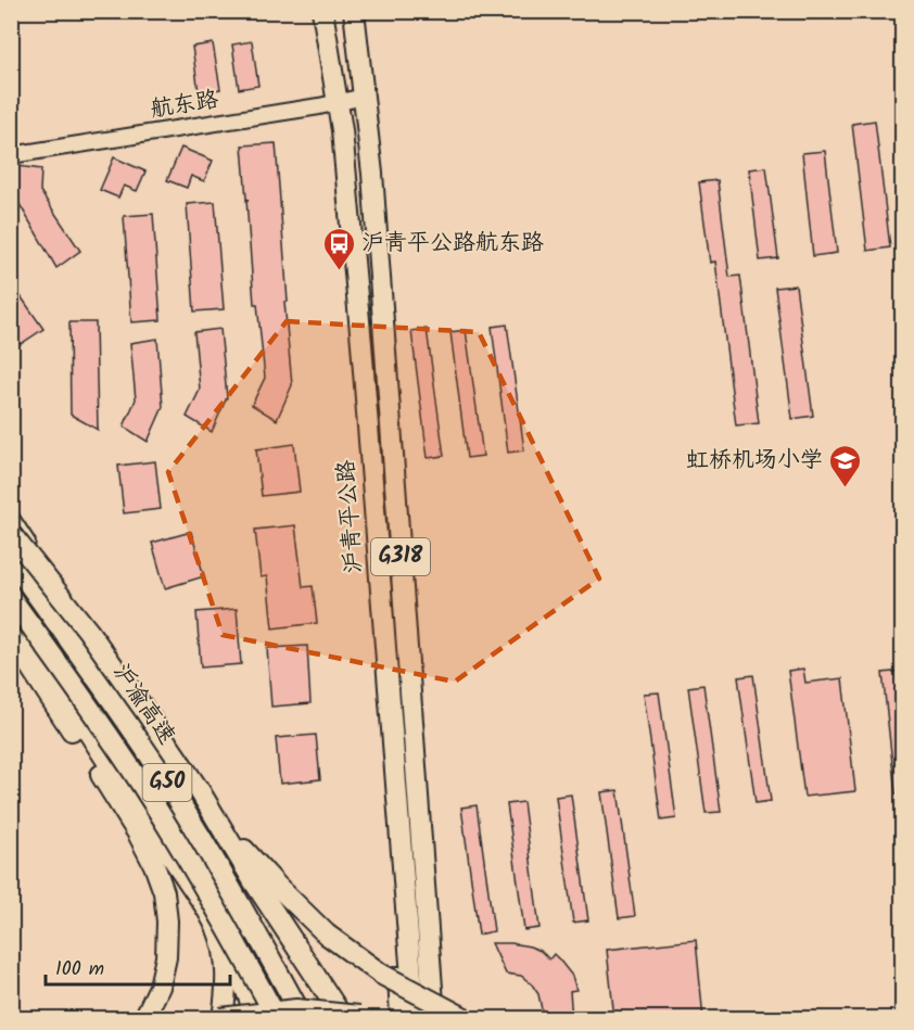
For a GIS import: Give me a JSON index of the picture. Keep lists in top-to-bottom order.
{
  "streets": {
    "highway": [
      "沪青平公路",
      "G318",
      "沪渝高速",
      "G50"
    ],
    "street": ["航东路"]
  },
  "crossings": [
    ["航东路", "沪青平公路"]
  ],
  "places": {
    "bus stop": ["沪青平公路航东路"],
    "school or university": ["虹桥机场小学"]
  },
  "scale_bar": "100 m"
}
